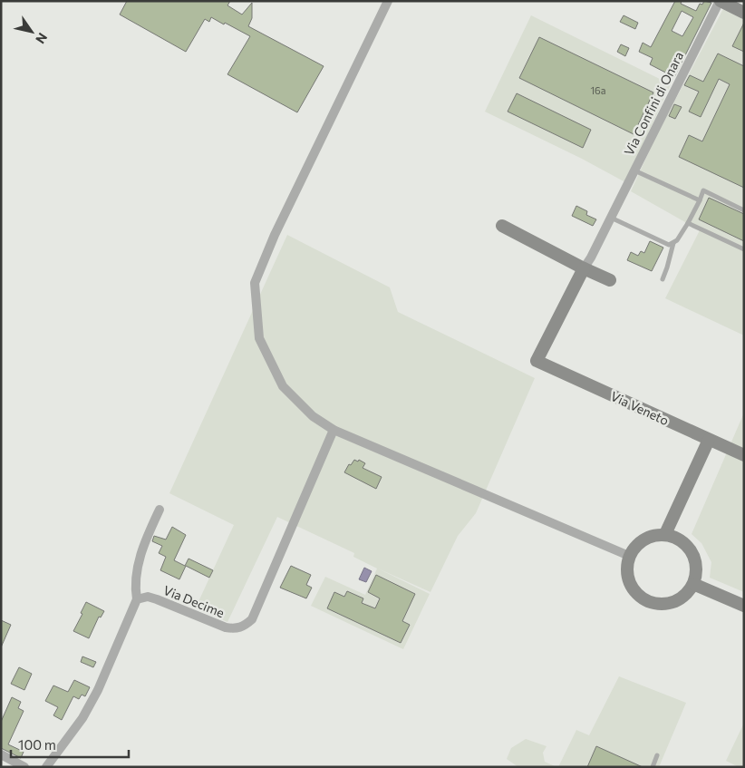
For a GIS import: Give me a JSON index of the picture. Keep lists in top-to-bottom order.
{
  "streets": {
    "street": ["Via Confini di Onara", "Via Veneto", "Via Decime"]
  },
  "crossings": [
    ["Via Confini di Onara", "Via Veneto"]
  ],
  "house_numbers": ["16a"],
  "scale_bar": "100 m",
  "north": "bottom right"
}
